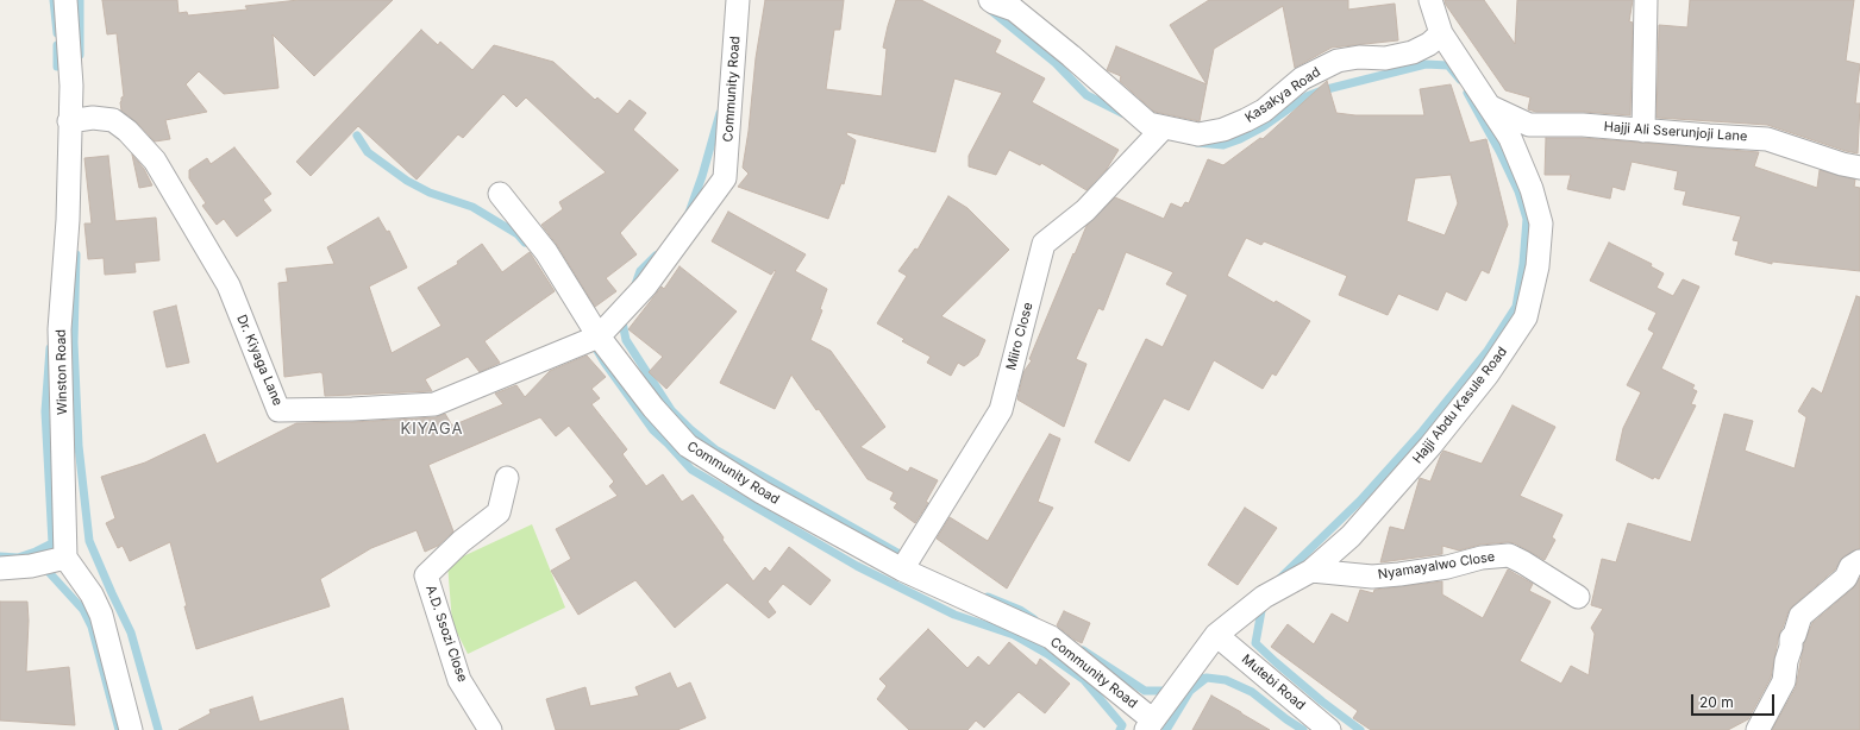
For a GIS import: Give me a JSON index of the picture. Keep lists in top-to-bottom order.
{
  "streets": {
    "street": [
      "Community Road",
      "Kasakya Road",
      "Hajji Ali Sserunjoji Lane",
      "Miiro Close",
      "Dr. Kiyaga Lane",
      "Winston Road",
      "Hajji Abdu Kasule Road",
      "Nyamayalwo Close",
      "A.D. Ssozi Close",
      "Mutebi Road"
    ]
  },
  "crossings": [
    ["Community Road", "Miiro Close"],
    ["Community Road", "Dr. Kiyaga Lane"],
    ["Community Road", "Hajji Abdu Kasule Road"],
    ["Kasakya Road", "Miiro Close"],
    ["Kasakya Road", "Hajji Abdu Kasule Road"],
    ["Hajji Ali Sserunjoji Lane", "Hajji Abdu Kasule Road"],
    ["Dr. Kiyaga Lane", "Winston Road"],
    ["Hajji Abdu Kasule Road", "Nyamayalwo Close"],
    ["Hajji Abdu Kasule Road", "Mutebi Road"]
  ],
  "districts": ["KIYAGA"],
  "scale_bar": "20 m"
}
